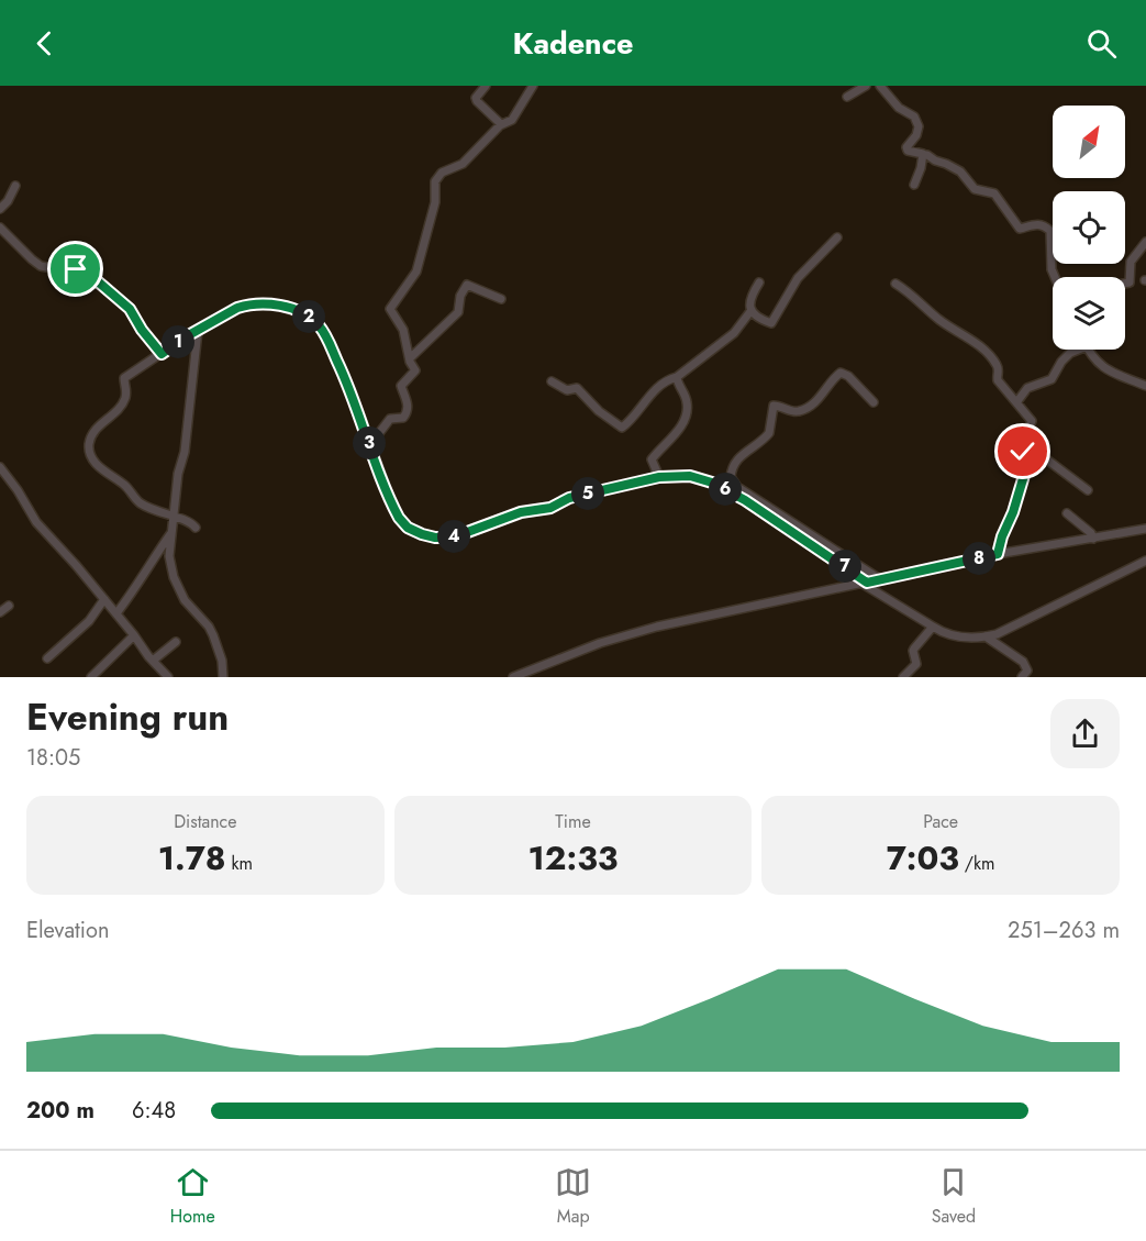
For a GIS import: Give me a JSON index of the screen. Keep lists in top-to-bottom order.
{
  "north": "top right",
  "page": {
    "header": "Kadence",
    "pins": [
      "2",
      "1",
      "3",
      "6",
      "5",
      "4",
      "8",
      "7"
    ],
    "heading": ["Evening run", "18:05"],
    "stats": [
      ["Distance", "1.78 km"],
      ["Time", "12:33"],
      ["Pace", "7:03 /km"]
    ],
    "chart": ["Elevation", "251–263 m"],
    "list": [
      {
        "name": "200 m",
        "note": "6:48"
      }
    ],
    "tabs": ["Home", "Map", "Saved"]
  }
}
